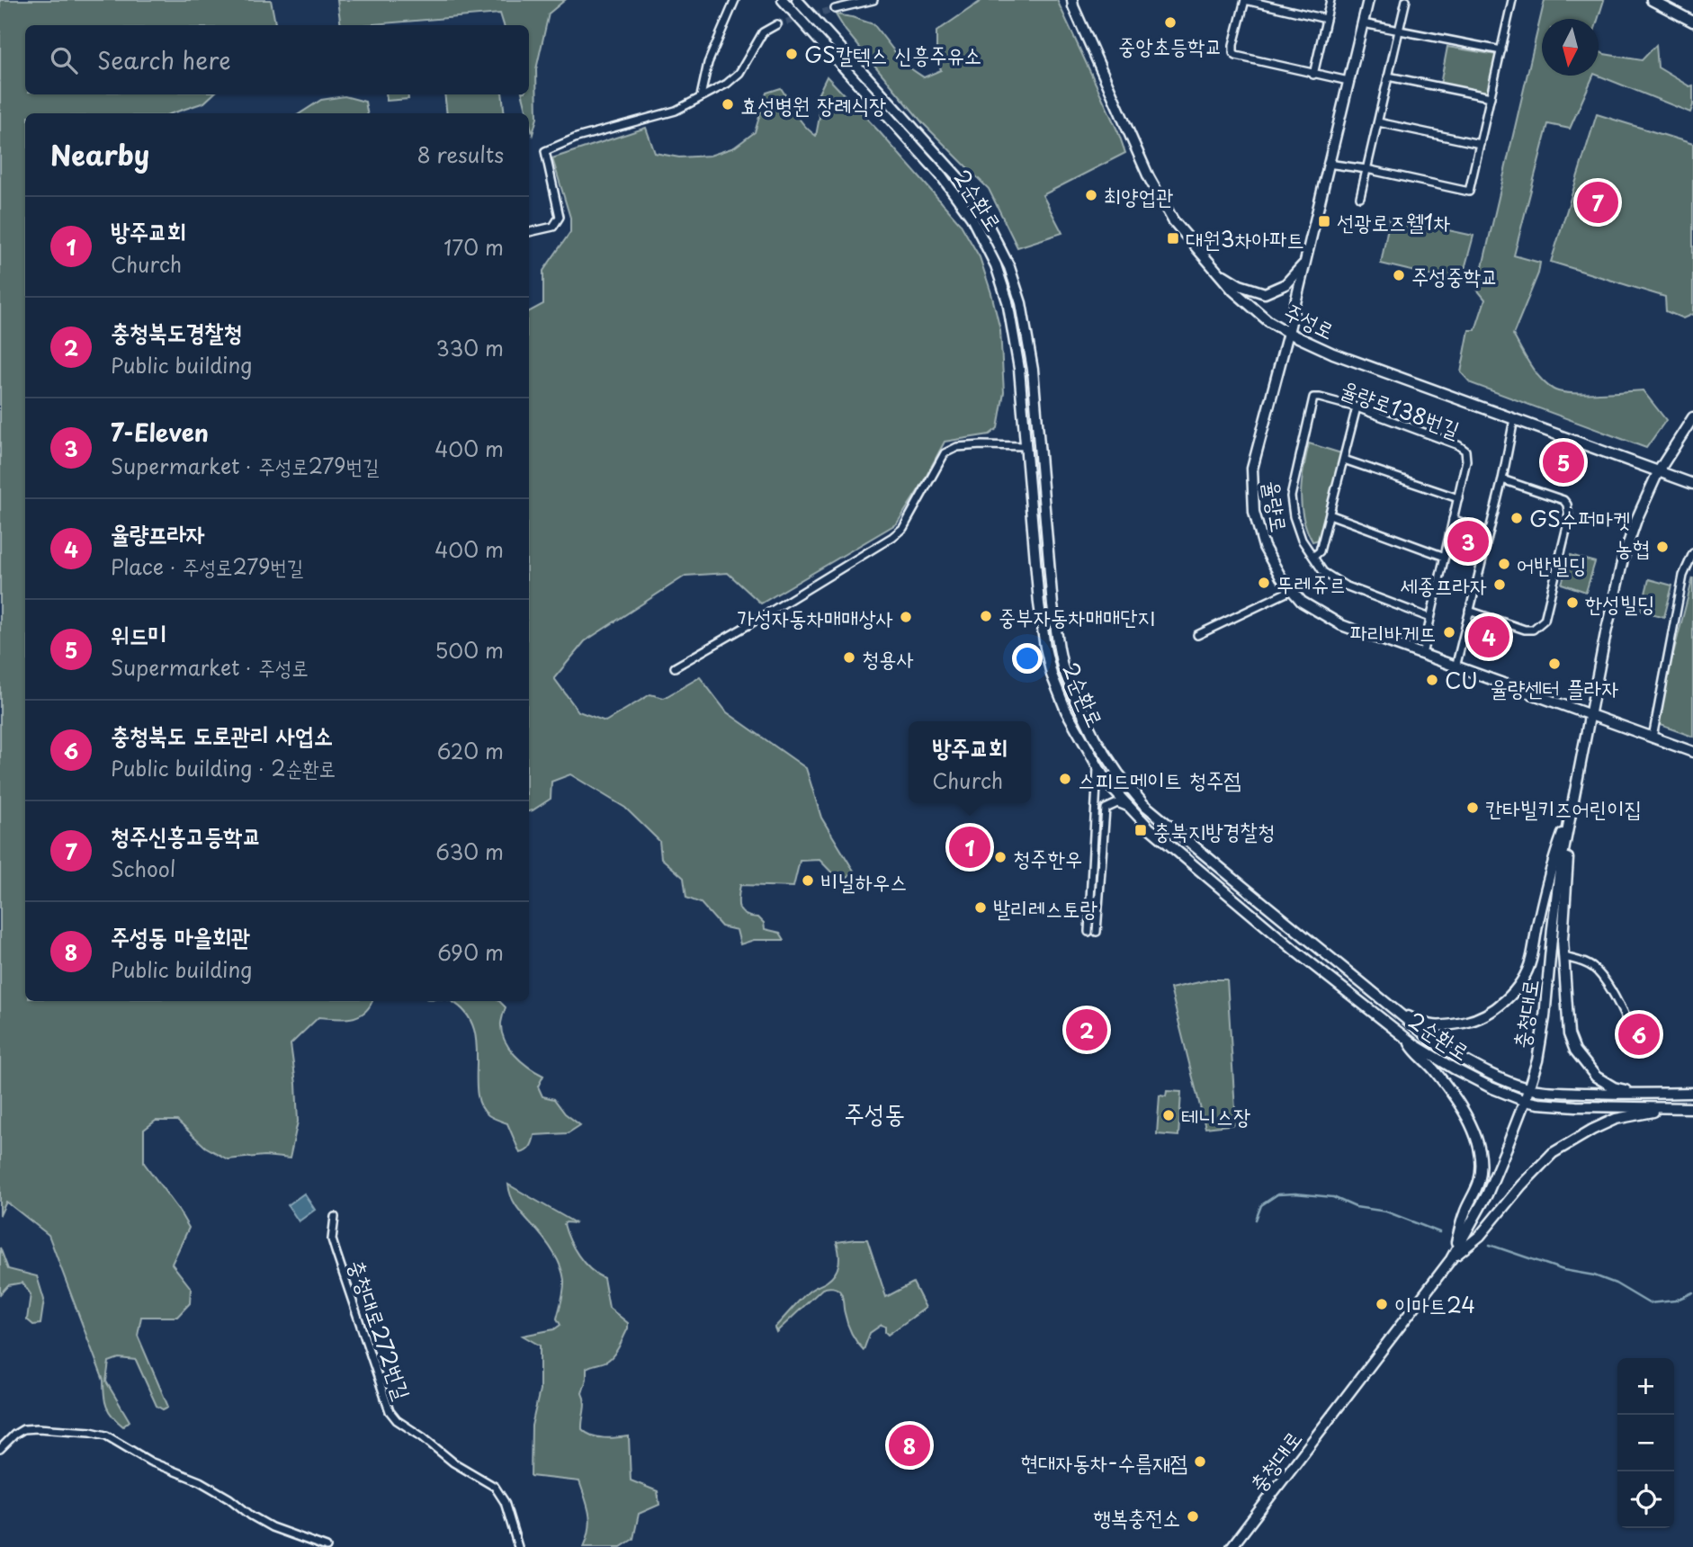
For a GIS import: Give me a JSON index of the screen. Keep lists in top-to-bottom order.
{
  "streets": {
    "street": [
      "2순환로",
      "주성로",
      "율량로138번길",
      "율량로",
      "충청대로",
      "충청대로272번길"
    ]
  },
  "crossings": [
    ["2순환로", "충청대로"],
    ["주성로", "율량로"],
    ["주성로", "충청대로"],
    ["율량로138번길", "율량로"],
    ["율량로", "충청대로"]
  ],
  "districts": ["주성동"],
  "places": {
    "other": [
      "중앙초등학교",
      "GS칼텍스 신흥주유소",
      "효성병원 장례식장",
      "최양업관",
      "주성중학교",
      "GS수퍼마켓",
      "농협",
      "어반빌딩",
      "뚜레쥬르",
      "세종프라자",
      "한성빌딩",
      "중부자동차매매단지",
      "가성자동차매매상사",
      "파리바게뜨",
      "청용사",
      "율량센터 플라자",
      "CU",
      "스피드메이트 청주점",
      "칸타빌키즈어린이집",
      "청주한우",
      "비닐하우스",
      "발리레스토랑",
      "테니스장",
      "이마트24",
      "현대자동차-수름재점",
      "행복충전소"
    ],
    "transit": ["선광로즈웰1차", "대원3차아파트", "충북지방경찰청"]
  },
  "north": "bottom",
  "page": {
    "search": "Search here",
    "heading": ["Nearby", "8 results"],
    "pins": [
      "7",
      "5",
      "3",
      "4",
      "1",
      "2",
      "6",
      "8"
    ],
    "list": [
      {
        "mark": "1",
        "name": "방주교회",
        "note": "Church",
        "value": "170 m"
      },
      {
        "mark": "2",
        "name": "충청북도경찰청",
        "note": "Public building",
        "value": "330 m"
      },
      {
        "mark": "3",
        "name": "7-Eleven",
        "note": "Supermarket · 주성로279번길",
        "value": "400 m"
      },
      {
        "mark": "4",
        "name": "율량프라자",
        "note": "Place · 주성로279번길",
        "value": "400 m"
      },
      {
        "mark": "5",
        "name": "위드미",
        "note": "Supermarket · 주성로",
        "value": "500 m"
      },
      {
        "mark": "6",
        "name": "충청북도 도로관리 사업소",
        "note": "Public building · 2순환로",
        "value": "620 m"
      },
      {
        "mark": "7",
        "name": "청주신흥고등학교",
        "note": "School",
        "value": "630 m"
      },
      {
        "mark": "8",
        "name": "주성동 마을회관",
        "note": "Public building",
        "value": "690 m"
      }
    ],
    "popup": ["방주교회", "Church"],
    "map_buttons": ["+", "−"]
  }
}
